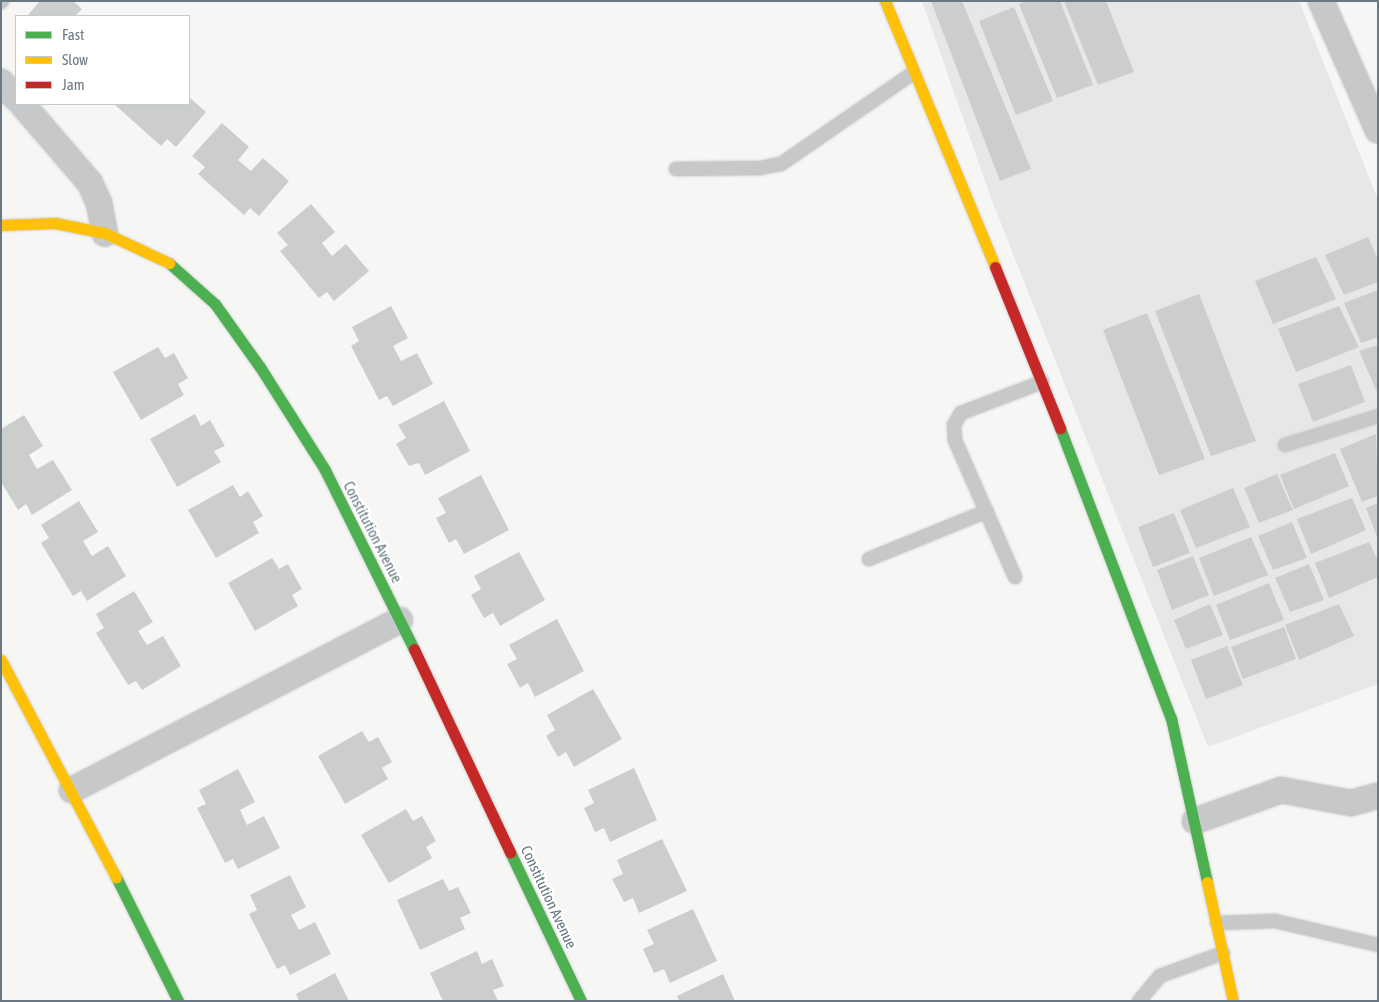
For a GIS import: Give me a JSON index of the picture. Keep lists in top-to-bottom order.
{
  "streets": {
    "street": ["Constitution Avenue"]
  },
  "legend": ["Fast", "Slow", "Jam"]
}
